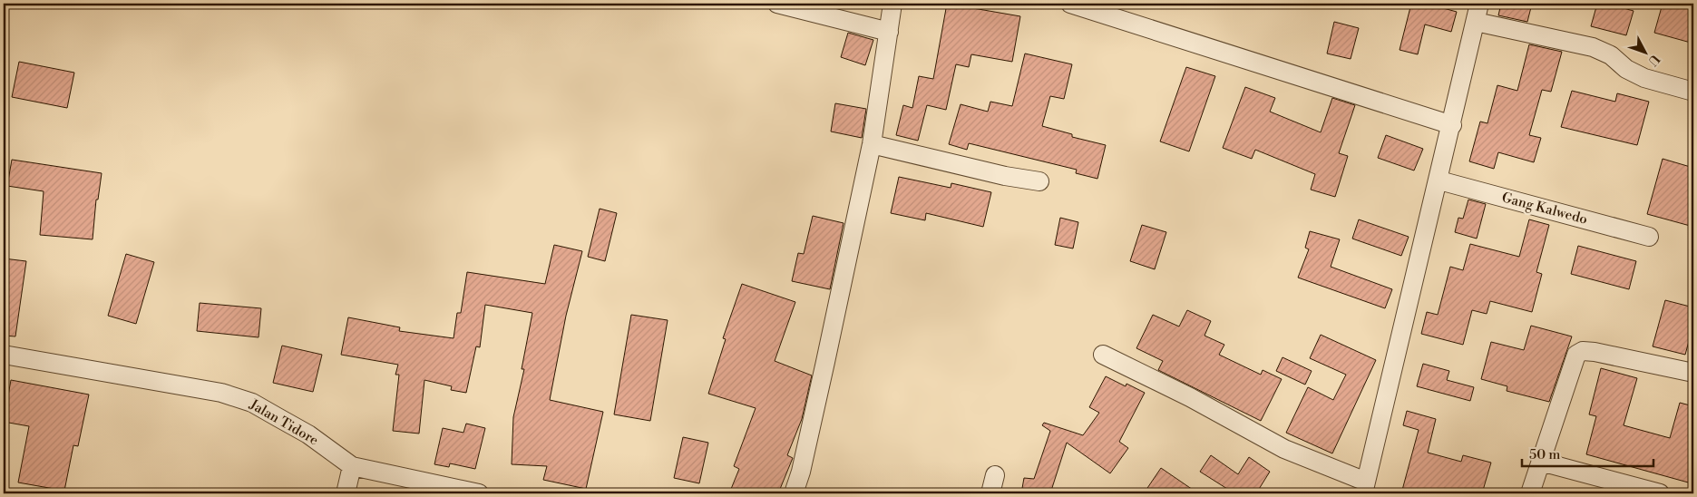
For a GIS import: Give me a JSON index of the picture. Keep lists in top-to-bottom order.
{
  "streets": {
    "street": ["Gang Kalwedo", "Jalan Tidore"]
  },
  "scale_bar": "50 m",
  "north": "bottom right"
}
